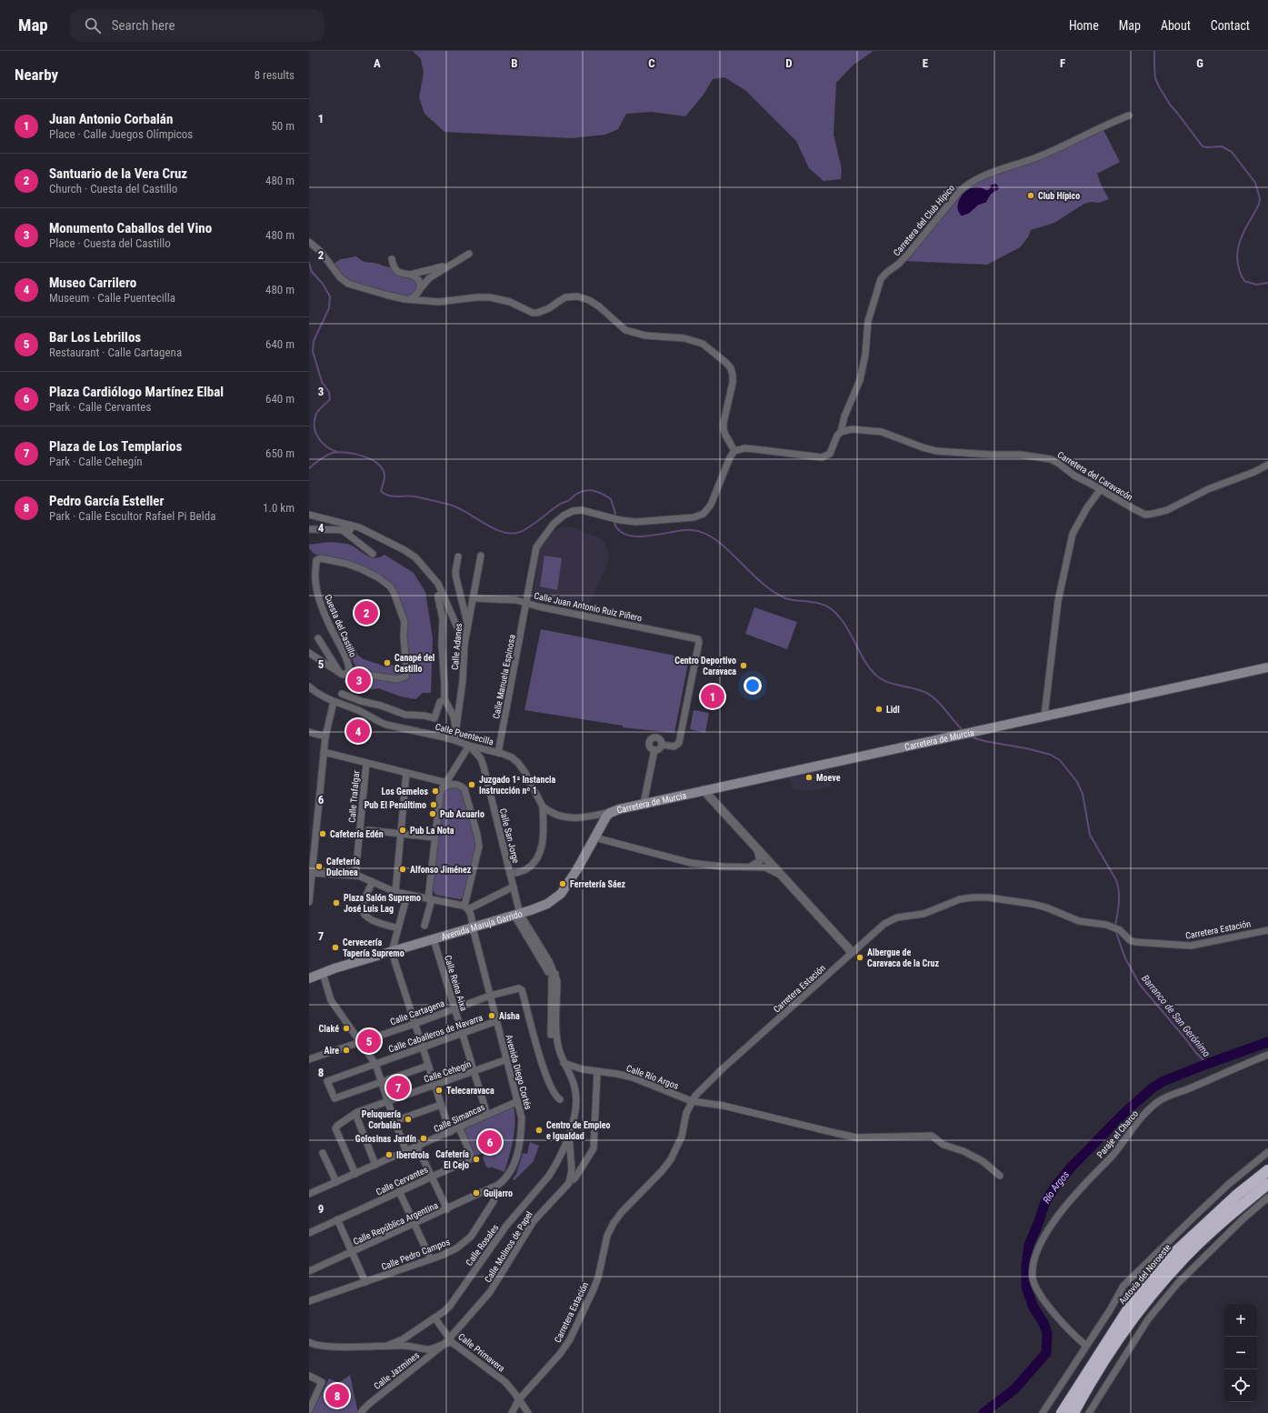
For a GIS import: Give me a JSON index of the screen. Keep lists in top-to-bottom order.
{
  "streets": {
    "highway": ["Autovía del Noroeste"],
    "main road": ["Carretera de Murcia", "Avenida Maruja Garrido"],
    "street": [
      "Carretera del Club Hípico",
      "Carretera del Caravacón",
      "Calle Juan Antonio Ruiz Piñero",
      "Cuesta del Castillo",
      "Calle Adanes",
      "Calle Manuela Espinosa",
      "Calle Puentecilla",
      "Calle Trafalgar",
      "Calle San Jorge",
      "Carretera Estación",
      "Calle Reina Aixa",
      "Calle Cartagena",
      "Calle Caballeros de Navarra",
      "Calle Cehegín",
      "Avenida Diego Cortés",
      "Calle Río Argos",
      "Calle Simancas",
      "Paraje el Charco",
      "Calle Cervantes",
      "Calle República Argentina",
      "Calle Rosales",
      "Calle Molinos de Papel",
      "Calle Pedro Campos",
      "Calle Primavera",
      "Calle Jazmines"
    ]
  },
  "crossings": [
    ["Carretera del Club Hípico", "Carretera del Caravacón"],
    ["Carretera del Club Hípico", "Calle Manuela Espinosa"],
    ["Calle Juan Antonio Ruiz Piñero", "Calle Adanes"],
    ["Calle Juan Antonio Ruiz Piñero", "Calle Manuela Espinosa"],
    ["Calle Adanes", "Calle Puentecilla"],
    ["Calle Manuela Espinosa", "Calle Puentecilla"],
    ["Calle Puentecilla", "Calle San Jorge"],
    ["Carretera de Murcia", "Avenida Maruja Garrido"],
    ["Calle San Jorge", "Avenida Maruja Garrido"],
    ["Avenida Maruja Garrido", "Calle Reina Aixa"],
    ["Avenida Maruja Garrido", "Avenida Diego Cortés"],
    ["Carretera Estación", "Calle Río Argos"],
    ["Carretera Estación", "Calle Primavera"],
    ["Calle Reina Aixa", "Calle Cartagena"],
    ["Calle Reina Aixa", "Calle Caballeros de Navarra"],
    ["Calle Reina Aixa", "Calle Cehegín"],
    ["Calle Reina Aixa", "Calle Simancas"],
    ["Calle Cartagena", "Avenida Diego Cortés"],
    ["Calle Caballeros de Navarra", "Avenida Diego Cortés"],
    ["Calle Cehegín", "Avenida Diego Cortés"],
    ["Calle Cehegín", "Calle Simancas"],
    ["Avenida Diego Cortés", "Calle Simancas"],
    ["Avenida Diego Cortés", "Calle República Argentina"],
    ["Avenida Diego Cortés", "Calle Pedro Campos"],
    ["Calle Río Argos", "Calle Molinos de Papel"],
    ["Calle Simancas", "Calle Cervantes"],
    ["Calle República Argentina", "Calle Pedro Campos"],
    ["Calle Rosales", "Calle Primavera"],
    ["Calle Molinos de Papel", "Calle Primavera"],
    ["Calle Molinos de Papel", "Calle Jazmines"]
  ],
  "water": ["Barranco de San Gerónimo", "Río Argos"],
  "places": [
    "Club Hípico",
    "Canapé del Castillo",
    "Centro Deportivo Caravaca",
    "Lidl",
    "Moeve",
    "Juzgado 1ª Instancia Instrucción nº 1",
    "Los Gemelos",
    "Pub El Penúltimo",
    "Pub Acuario",
    "Pub La Nota",
    "Cafetería Edén",
    "Cafetería Dulcinea",
    "Alfonso Jiménez",
    "Ferretería Sáez",
    "Plaza Salón Supremo José Luis Lag",
    "Cervecería Tapería Supremo",
    "Albergue de Caravaca de la Cruz",
    "Aisha",
    "Claké",
    "Aire",
    "Telecaravaca",
    "Peluquería Corbalán",
    "Centro de Empleo e Igualdad",
    "Golosinas Jardín",
    "Iberdrola",
    "Cafetería El Cejo",
    "Guijarro"
  ],
  "page": {
    "header": "Map",
    "search": "Search here",
    "nav": [
      "Home",
      "Map",
      "About",
      "Contact"
    ],
    "heading": ["Nearby", "8 results"],
    "list": [
      {
        "mark": "1",
        "name": "Juan Antonio Corbalán",
        "note": "Place · Calle Juegos Olímpicos",
        "value": "50 m"
      },
      {
        "mark": "2",
        "name": "Santuario de la Vera Cruz",
        "note": "Church · Cuesta del Castillo",
        "value": "480 m"
      },
      {
        "mark": "3",
        "name": "Monumento Caballos del Vino",
        "note": "Place · Cuesta del Castillo",
        "value": "480 m"
      },
      {
        "mark": "4",
        "name": "Museo Carrilero",
        "note": "Museum · Calle Puentecilla",
        "value": "480 m"
      },
      {
        "mark": "5",
        "name": "Bar Los Lebrillos",
        "note": "Restaurant · Calle Cartagena",
        "value": "640 m"
      },
      {
        "mark": "6",
        "name": "Plaza Cardiólogo Martínez Elbal",
        "note": "Park · Calle Cervantes",
        "value": "640 m"
      },
      {
        "mark": "7",
        "name": "Plaza de Los Templarios",
        "note": "Park · Calle Cehegín",
        "value": "650 m"
      },
      {
        "mark": "8",
        "name": "Pedro García Esteller",
        "note": "Park · Calle Escultor Rafael Pi Belda",
        "value": "1.0 km"
      }
    ],
    "pins": [
      "2",
      "3",
      "1",
      "4",
      "5",
      "7",
      "6",
      "8"
    ],
    "map_buttons": ["+", "−"]
  },
  "grid": {
    "columns": [
      "A",
      "B",
      "C",
      "D",
      "E",
      "F",
      "G"
    ],
    "rows": [
      "1",
      "2",
      "3",
      "4",
      "5",
      "6",
      "7",
      "8",
      "9"
    ]
  }
}
